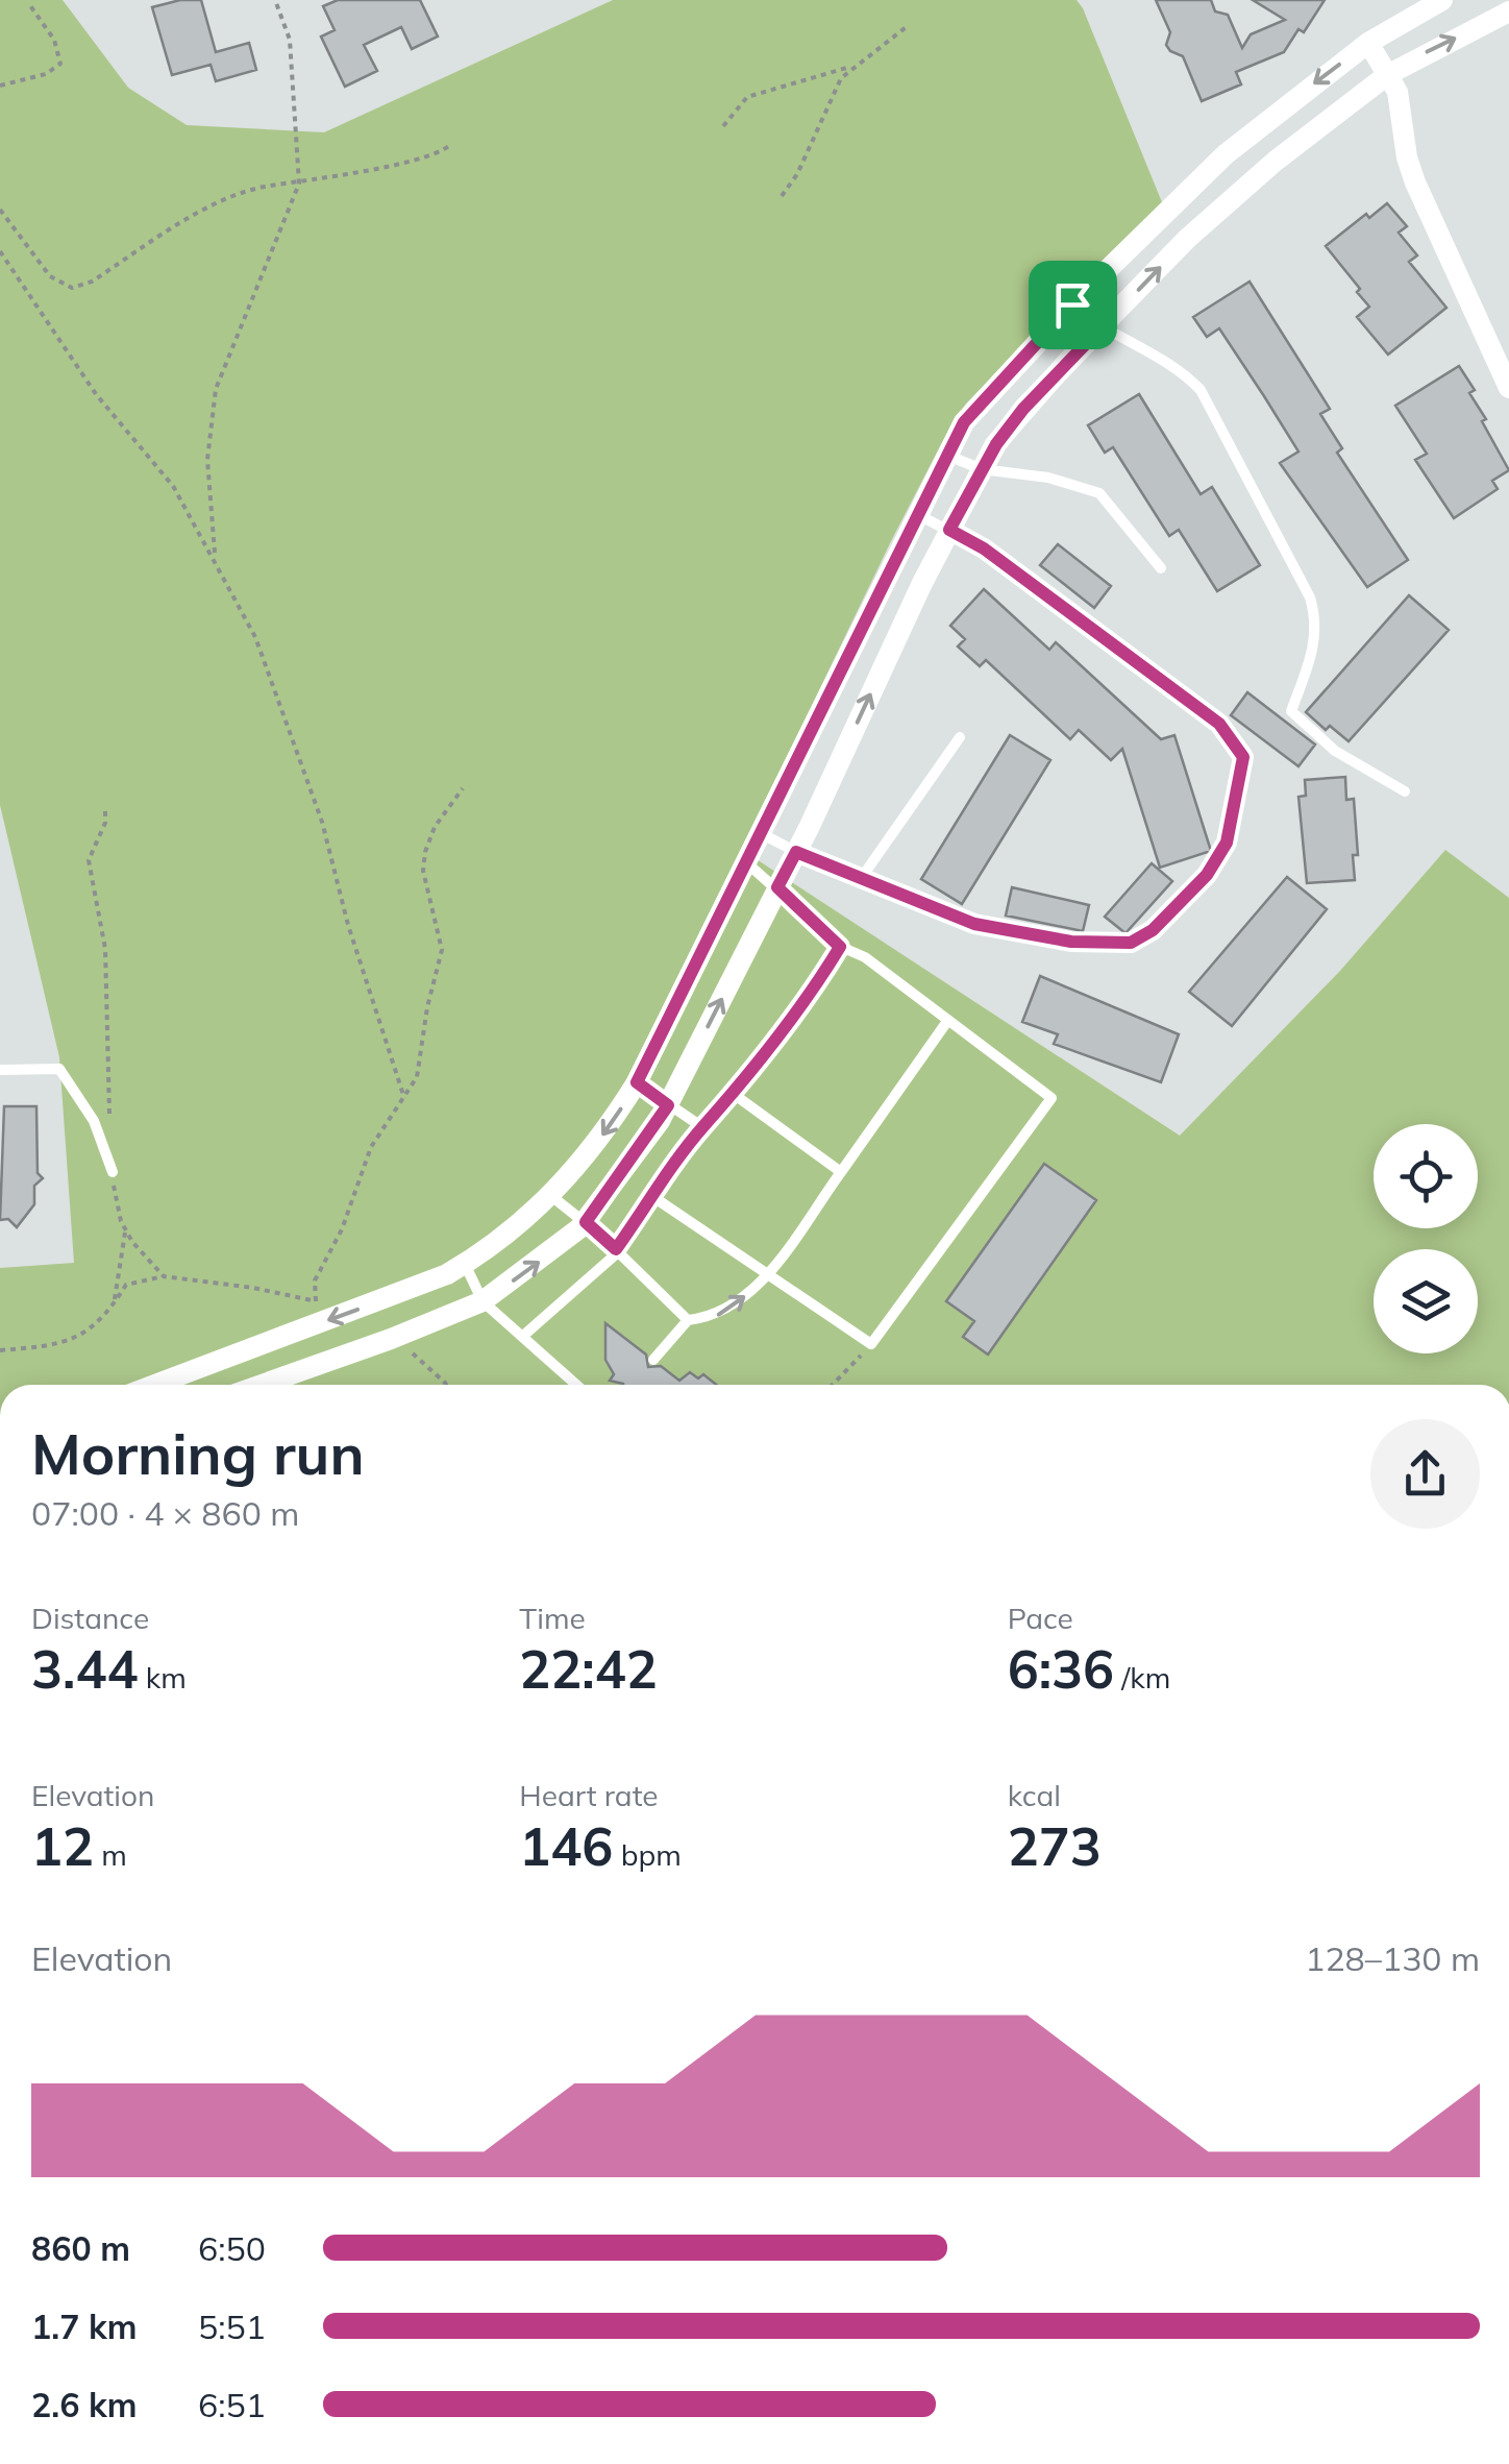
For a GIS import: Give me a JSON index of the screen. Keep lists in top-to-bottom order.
{
  "page": {
    "heading": ["Morning run", "07:00 · 4 × 860 m"],
    "stats": [
      ["Distance", "3.44 km"],
      ["Time", "22:42"],
      ["Pace", "6:36 /km"],
      ["Elevation", "12 m"],
      ["Heart rate", "146 bpm"],
      ["kcal", "273"]
    ],
    "chart": ["Elevation", "128–130 m"],
    "list": [
      {
        "name": "860 m",
        "note": "6:50"
      },
      {
        "name": "1.7 km",
        "note": "5:51"
      },
      {
        "name": "2.6 km",
        "note": "6:51"
      }
    ]
  }
}
